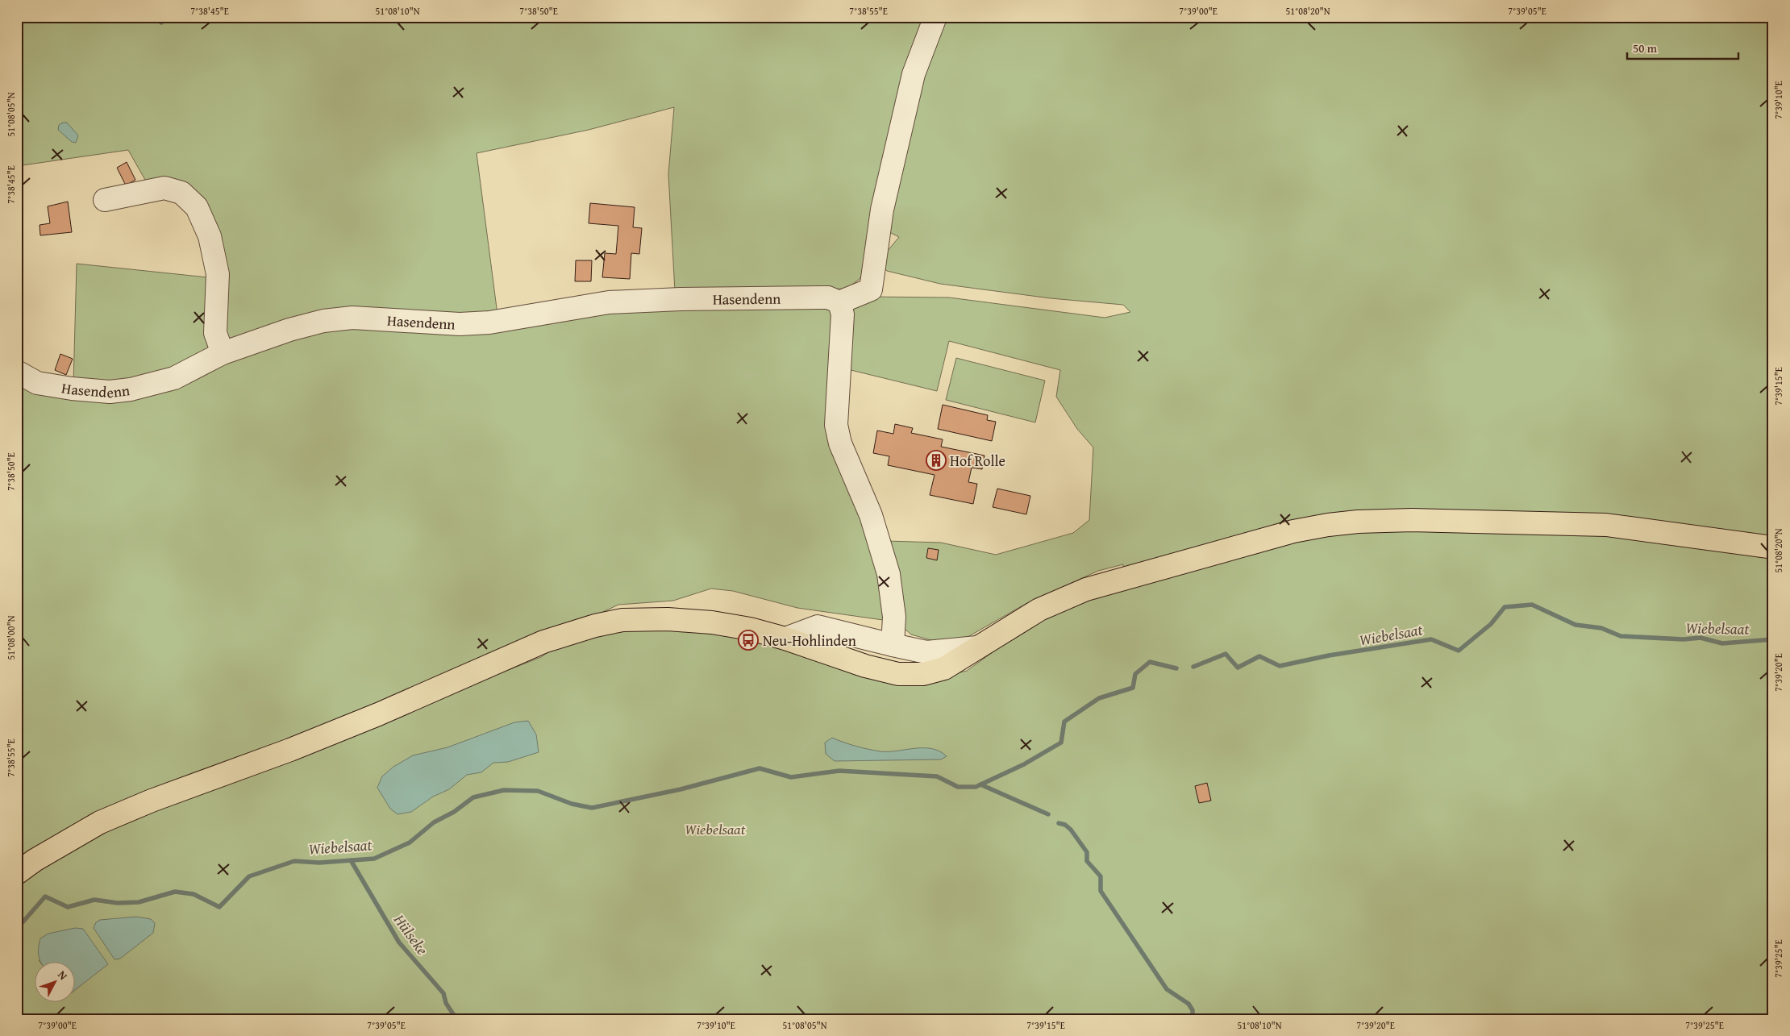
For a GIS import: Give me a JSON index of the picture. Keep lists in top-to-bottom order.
{
  "streets": {
    "street": ["Hasendenn"]
  },
  "water": ["Wiebelsaat", "Hülseke"],
  "parks": ["Wiebelsaat"],
  "places": {
    "building": ["Hof Rolle"],
    "bus stop": ["Neu-Hohlinden"]
  },
  "scale_bar": "50 m",
  "north": "top right",
  "coordinates": [
    "7°38'45\"E",
    "51°08'10\"N",
    "7°38'50\"E",
    "7°38'55\"E",
    "7°39'00\"E",
    "51°08'20\"N",
    "7°39'05\"E",
    "7°39'10\"E",
    "51°08'05\"N",
    "7°39'15\"E",
    "51°08'00\"N",
    "7°39'20\"E",
    "7°39'25\"E"
  ]
}
